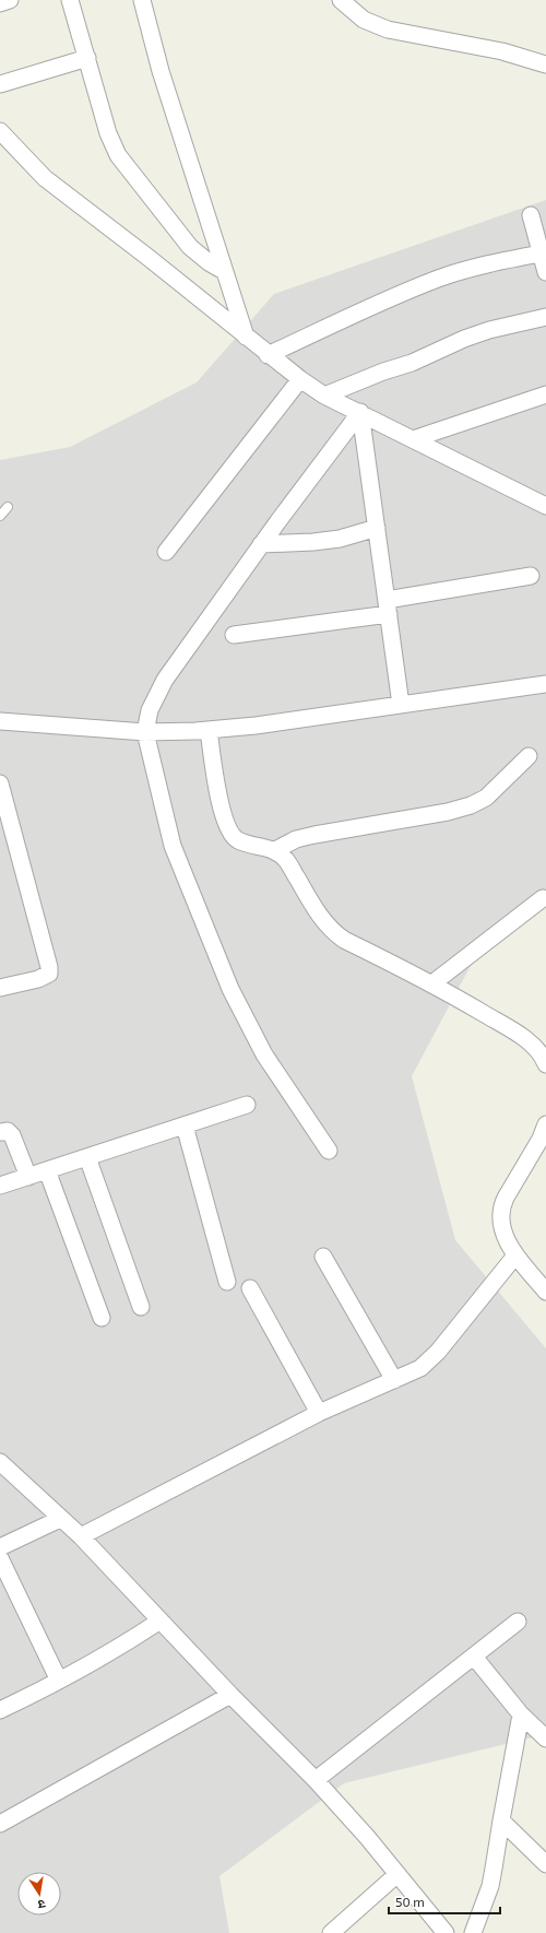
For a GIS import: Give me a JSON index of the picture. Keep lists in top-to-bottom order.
{
  "scale_bar": "50 m",
  "north": "bottom"
}
